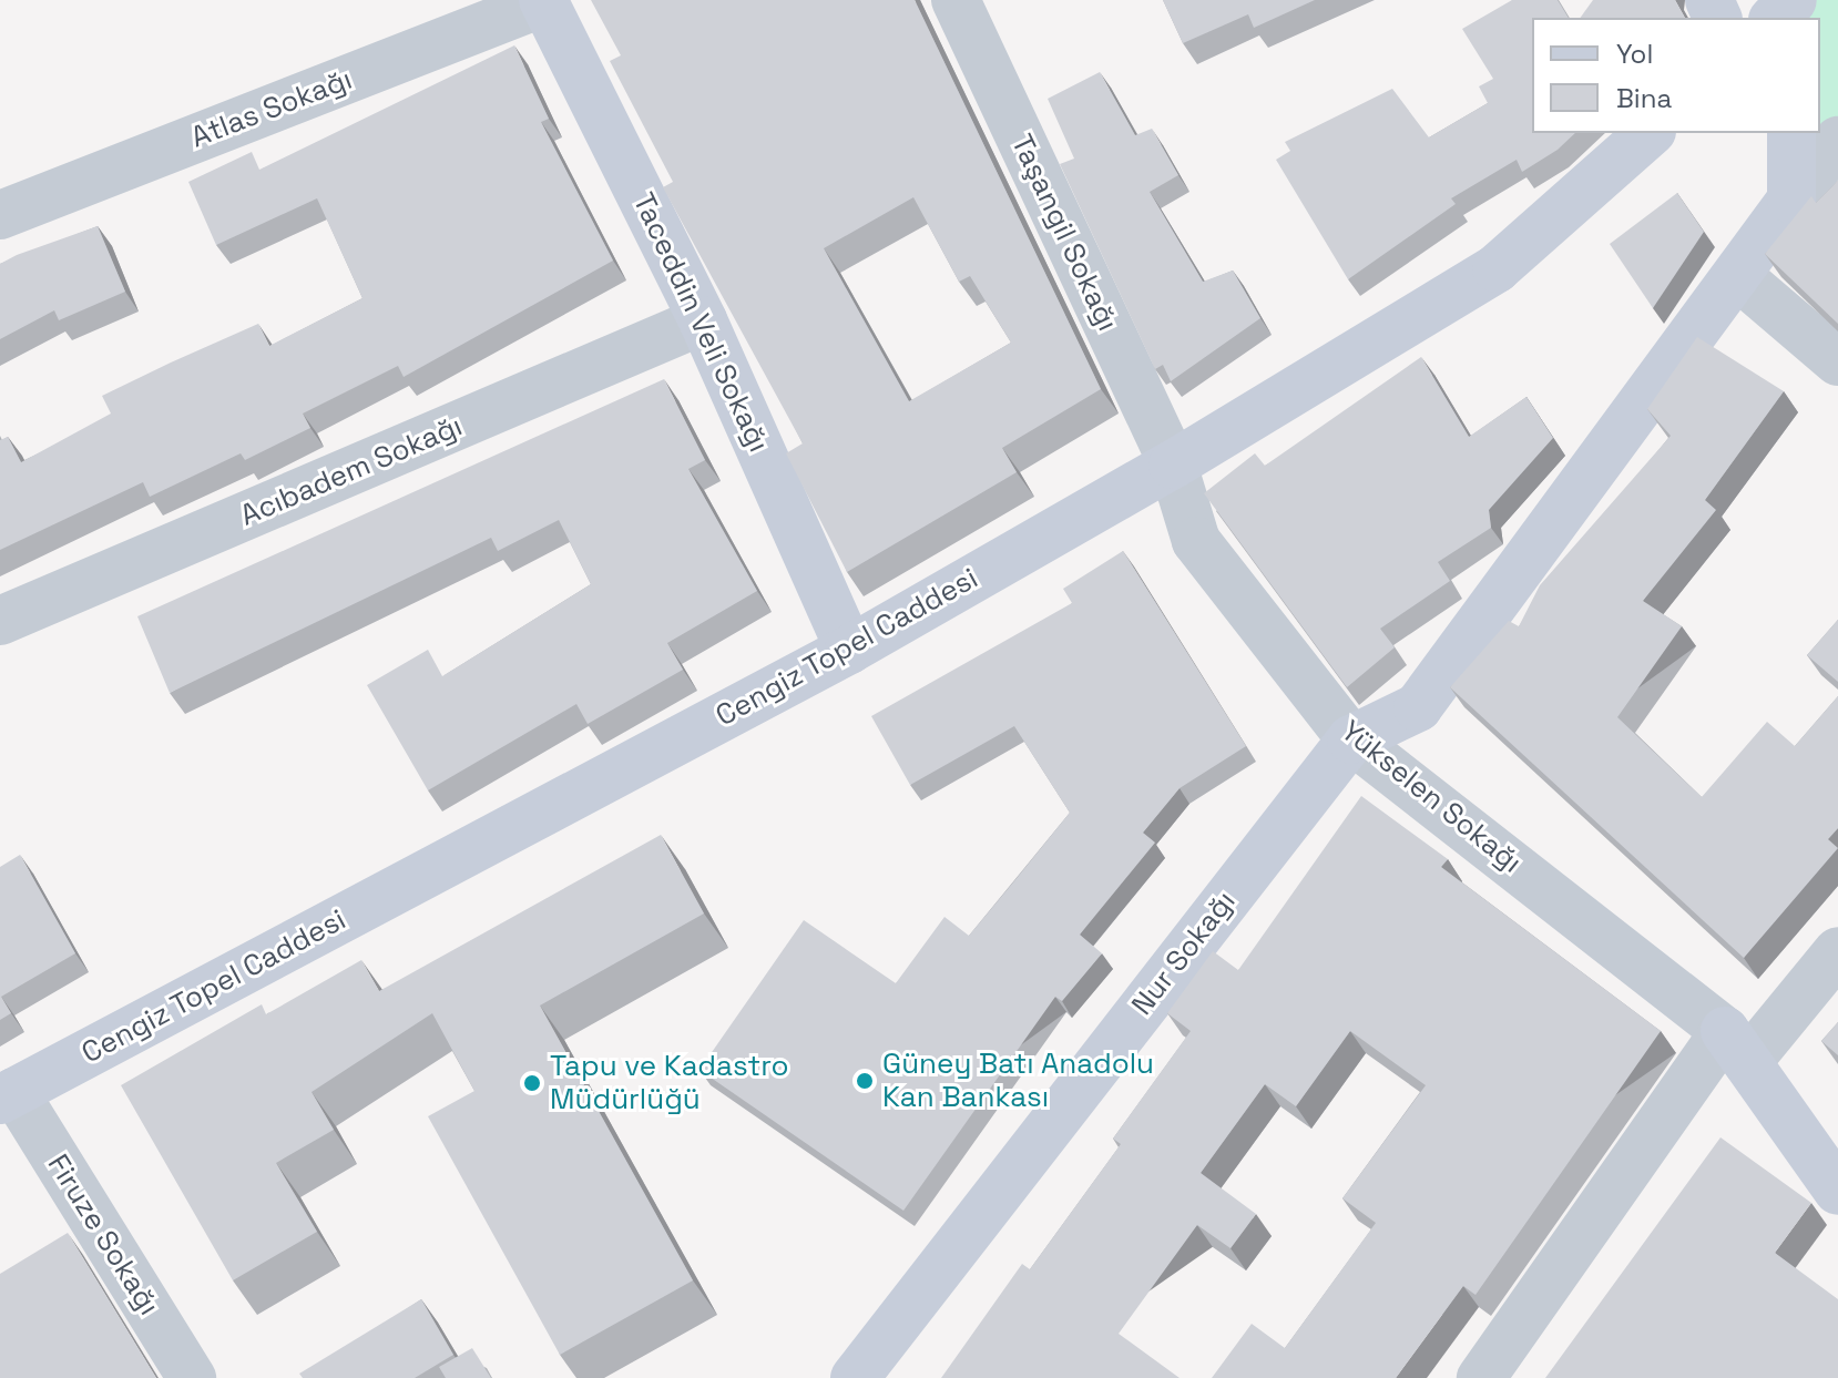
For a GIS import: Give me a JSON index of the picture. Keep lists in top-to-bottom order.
{
  "streets": {
    "main road": ["Taceddin Veli Sokağı", "Cengiz Topel Caddesi", "Nur Sokağı"],
    "street": [
      "Atlas Sokağı",
      "Taşangil Sokağı",
      "Acıbadem Sokağı",
      "Yükselen Sokağı",
      "Firuze Sokağı"
    ]
  },
  "crossings": [
    ["Atlas Sokağı", "Taceddin Veli Sokağı"],
    ["Taşangil Sokağı", "Cengiz Topel Caddesi"],
    ["Taşangil Sokağı", "Yükselen Sokağı"],
    ["Taceddin Veli Sokağı", "Acıbadem Sokağı"],
    ["Taceddin Veli Sokağı", "Cengiz Topel Caddesi"],
    ["Cengiz Topel Caddesi", "Yükselen Sokağı"],
    ["Cengiz Topel Caddesi", "Firuze Sokağı"],
    ["Yükselen Sokağı", "Nur Sokağı"]
  ],
  "places": ["Güney Batı Anadolu Kan Bankası", "Tapu ve Kadastro Müdürlüğü"],
  "legend": ["Yol", "Bina"]
}
